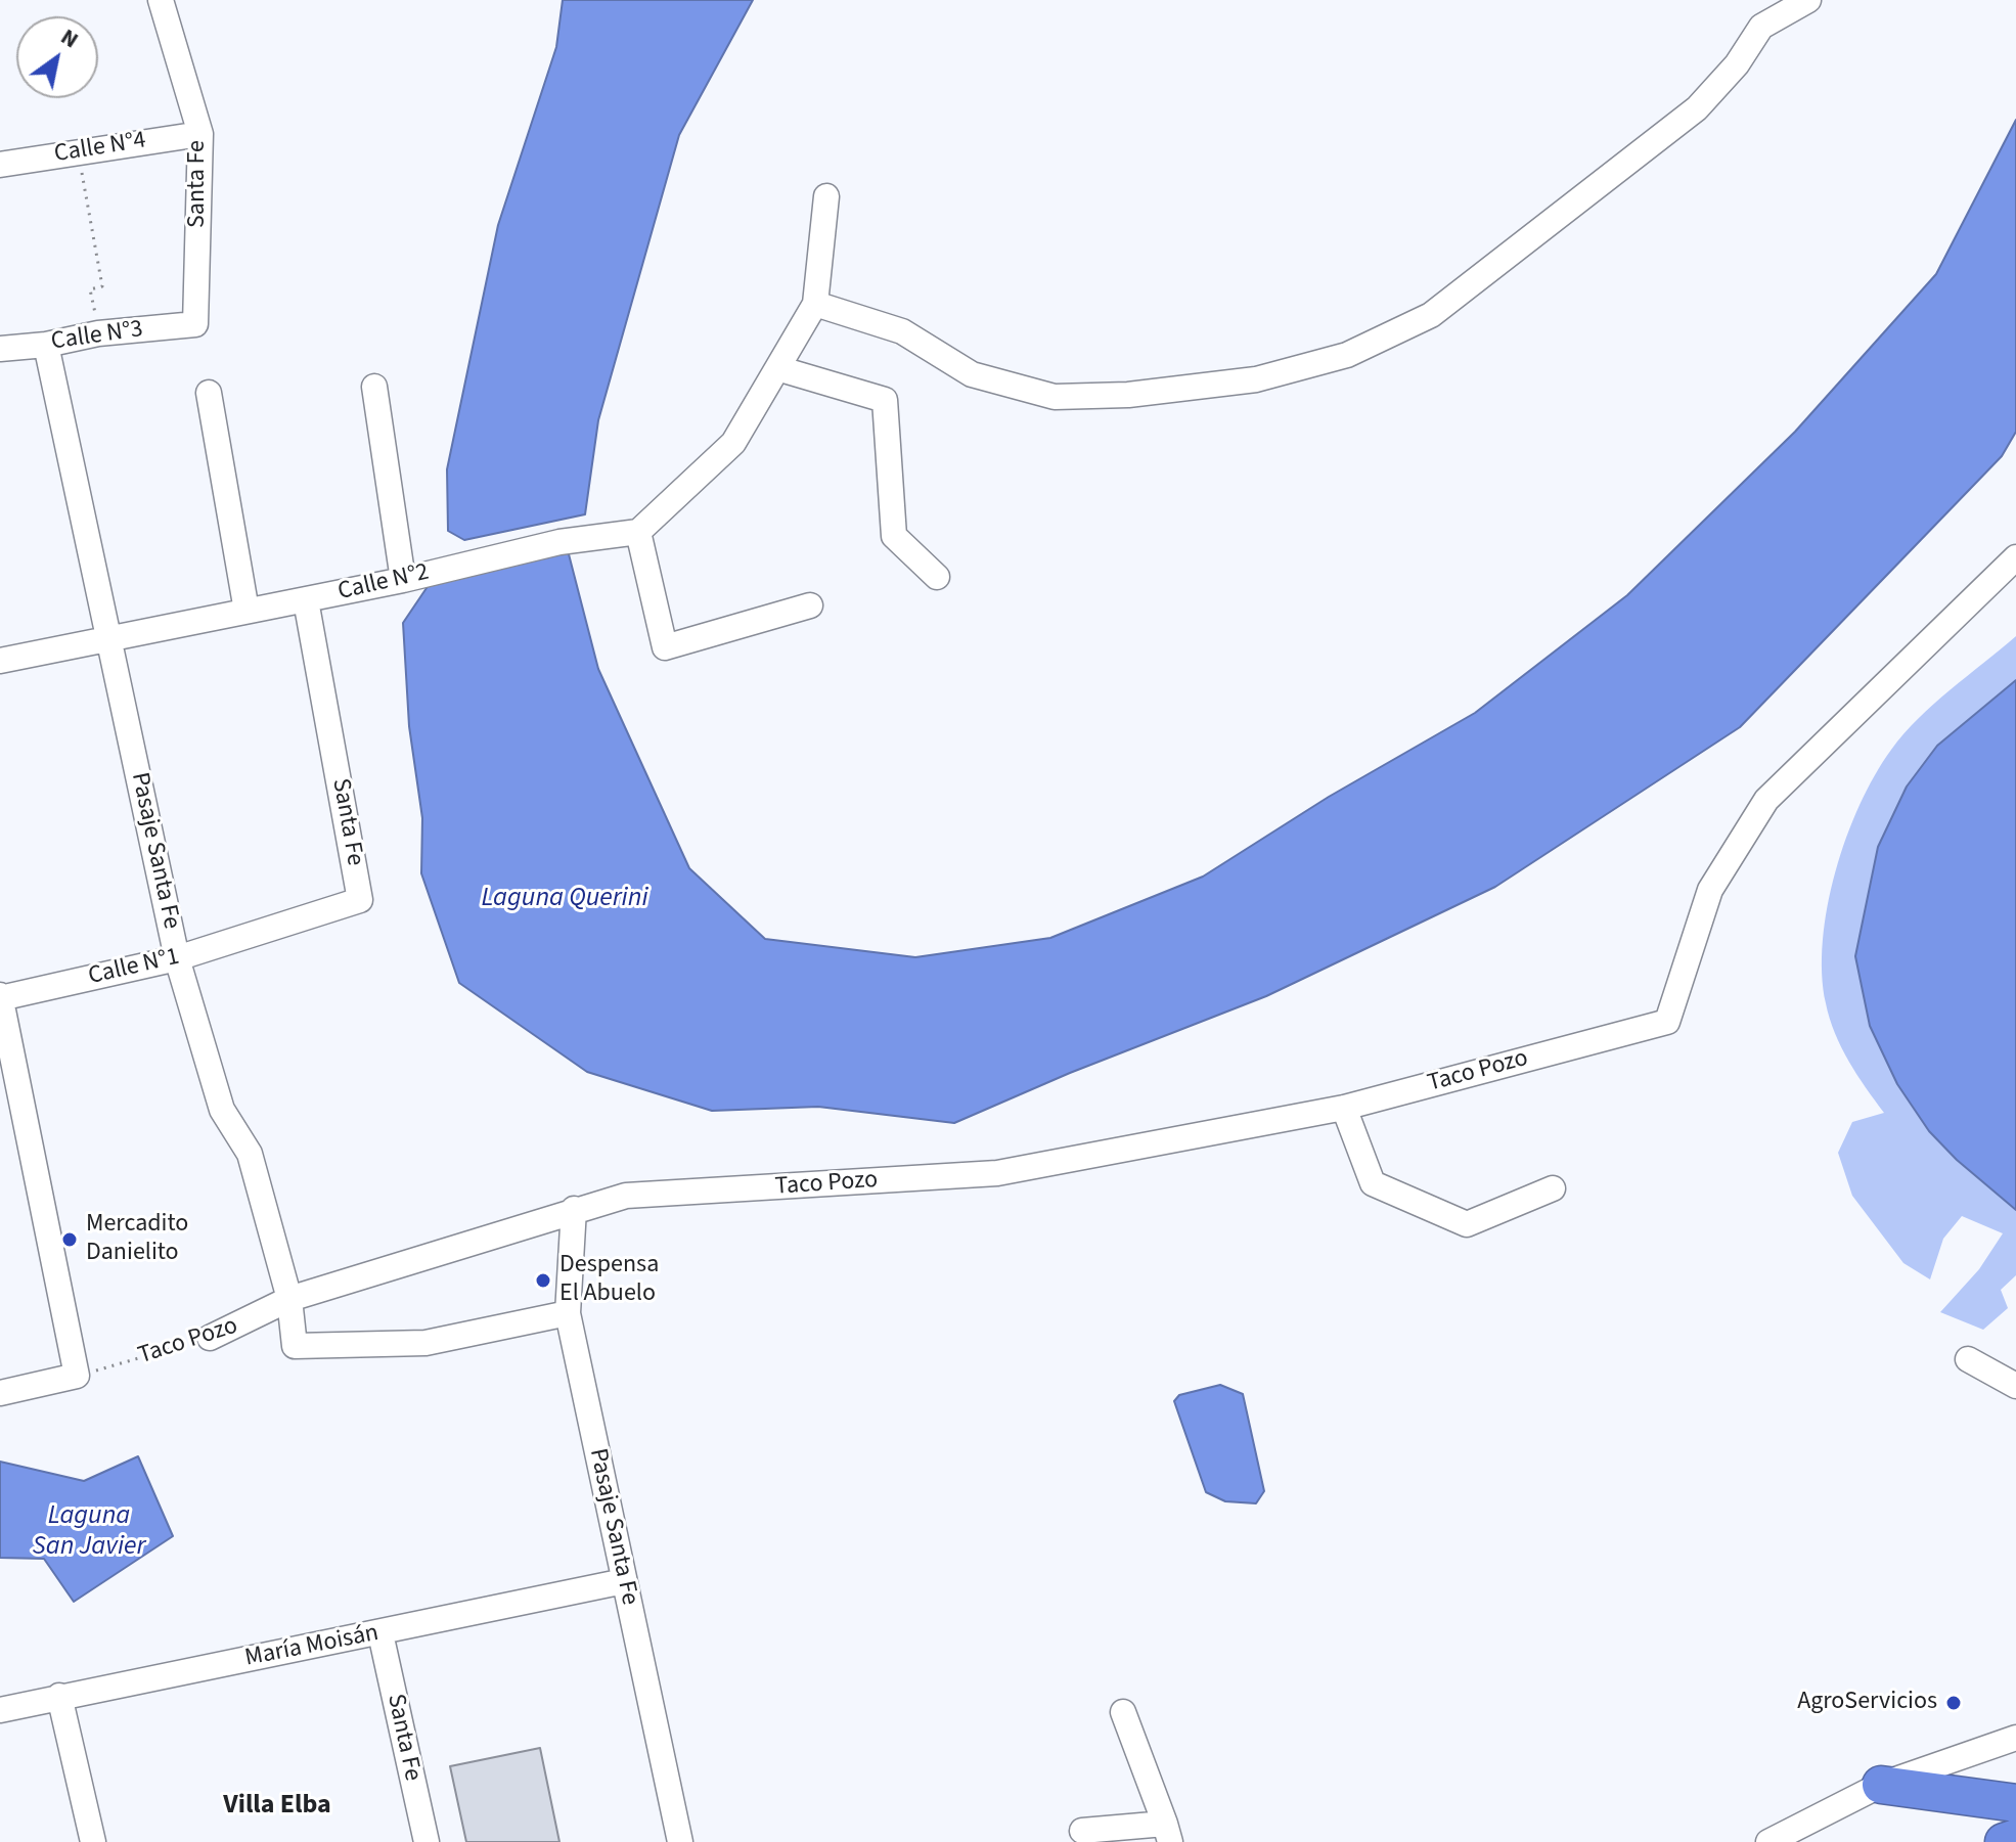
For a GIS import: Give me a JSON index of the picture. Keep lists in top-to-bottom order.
{
  "streets": {
    "street": [
      "Calle N°4",
      "Santa Fe",
      "Calle N°3",
      "Calle N°2",
      "Pasaje Santa Fe",
      "Calle N°1",
      "Taco Pozo",
      "María Moisán"
    ]
  },
  "crossings": [
    ["Calle N°4", "Santa Fe"],
    ["Santa Fe", "Calle N°3"],
    ["Santa Fe", "Calle N°2"],
    ["Santa Fe", "Calle N°1"],
    ["Santa Fe", "María Moisán"],
    ["Calle N°3", "Pasaje Santa Fe"],
    ["Calle N°2", "Pasaje Santa Fe"],
    ["Pasaje Santa Fe", "Calle N°1"],
    ["Pasaje Santa Fe", "Taco Pozo"],
    ["Pasaje Santa Fe", "María Moisán"]
  ],
  "districts": ["Villa Elba"],
  "water": ["Laguna Querini", "Laguna San Javier"],
  "places": ["Mercadito Danielito", "Despensa El Abuelo", "AgroServicios"],
  "north": "top right"
}
